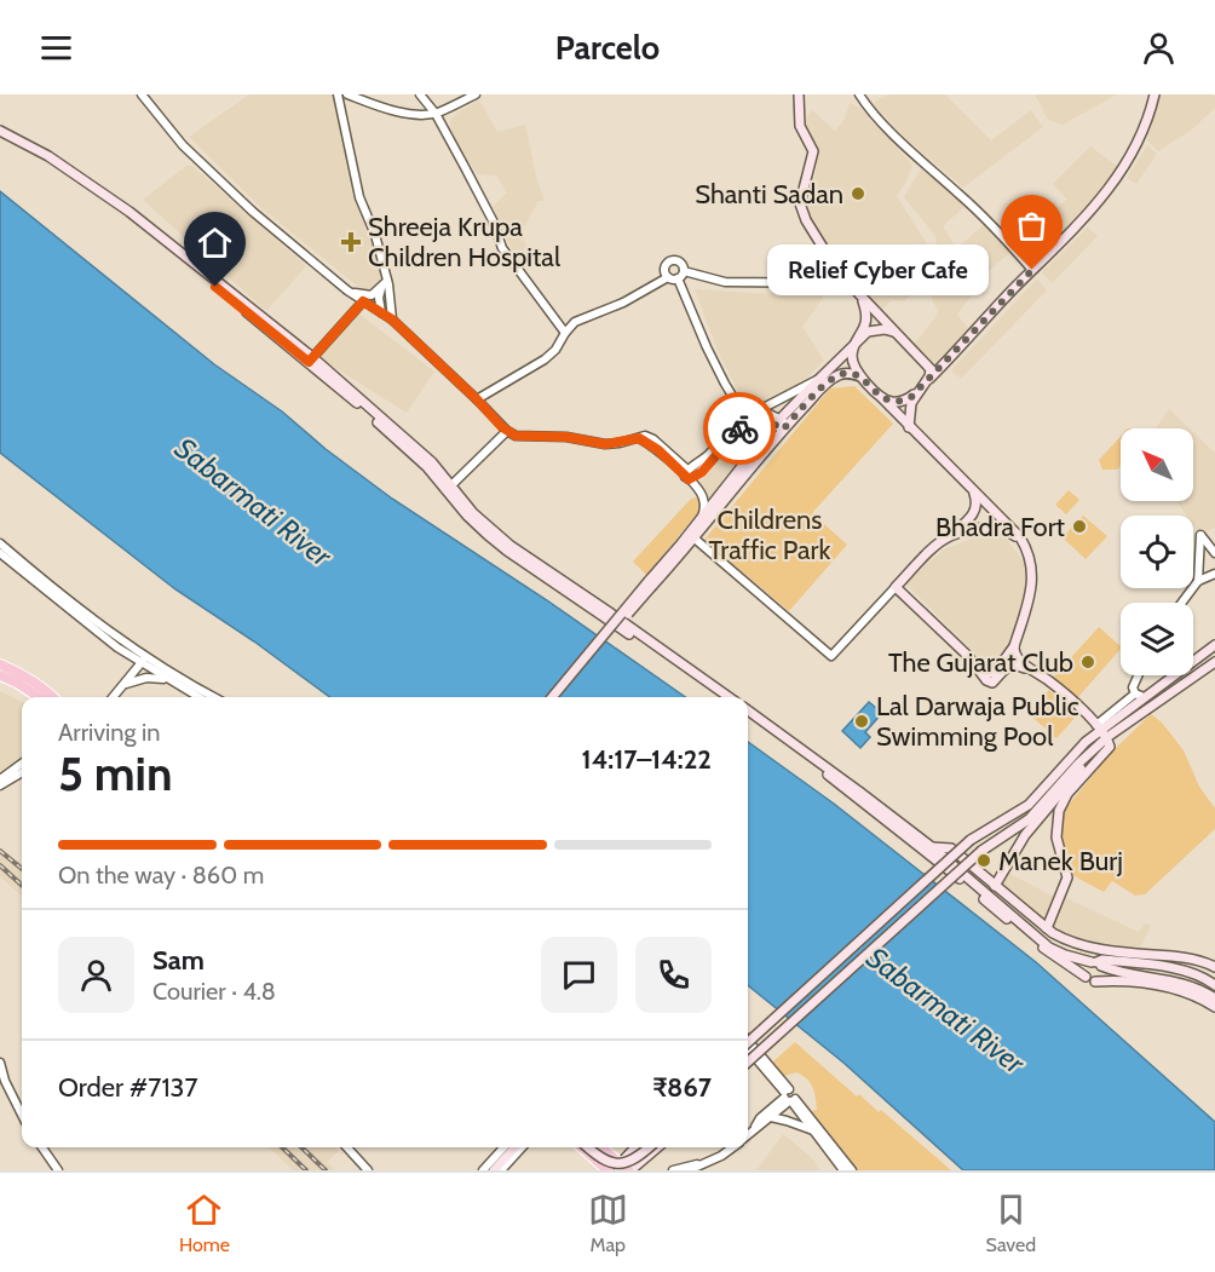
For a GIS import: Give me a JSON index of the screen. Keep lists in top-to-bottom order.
{
  "water": ["Sabarmati River"],
  "parks": ["Childrens Traffic Park"],
  "places": {
    "other": [
      "Shanti Sadan",
      "Relief Cyber Cafe",
      "Bhadra Fort",
      "The Gujarat Club",
      "Lal Darwaja Public Swimming Pool",
      "Manek Burj"
    ],
    "health": ["Shreeja Krupa Children Hospital"]
  },
  "north": "top left",
  "page": {
    "header": "Parcelo",
    "bubble": "Relief Cyber Cafe",
    "heading": ["5 min", "Arriving in", "14:17–14:22"],
    "panel": [
      "Sam",
      "Courier · 4.8",
      "Order #7137",
      "₹867"
    ],
    "bar": "On the way · 860 m",
    "tabs": ["Home", "Map", "Saved"]
  }
}
